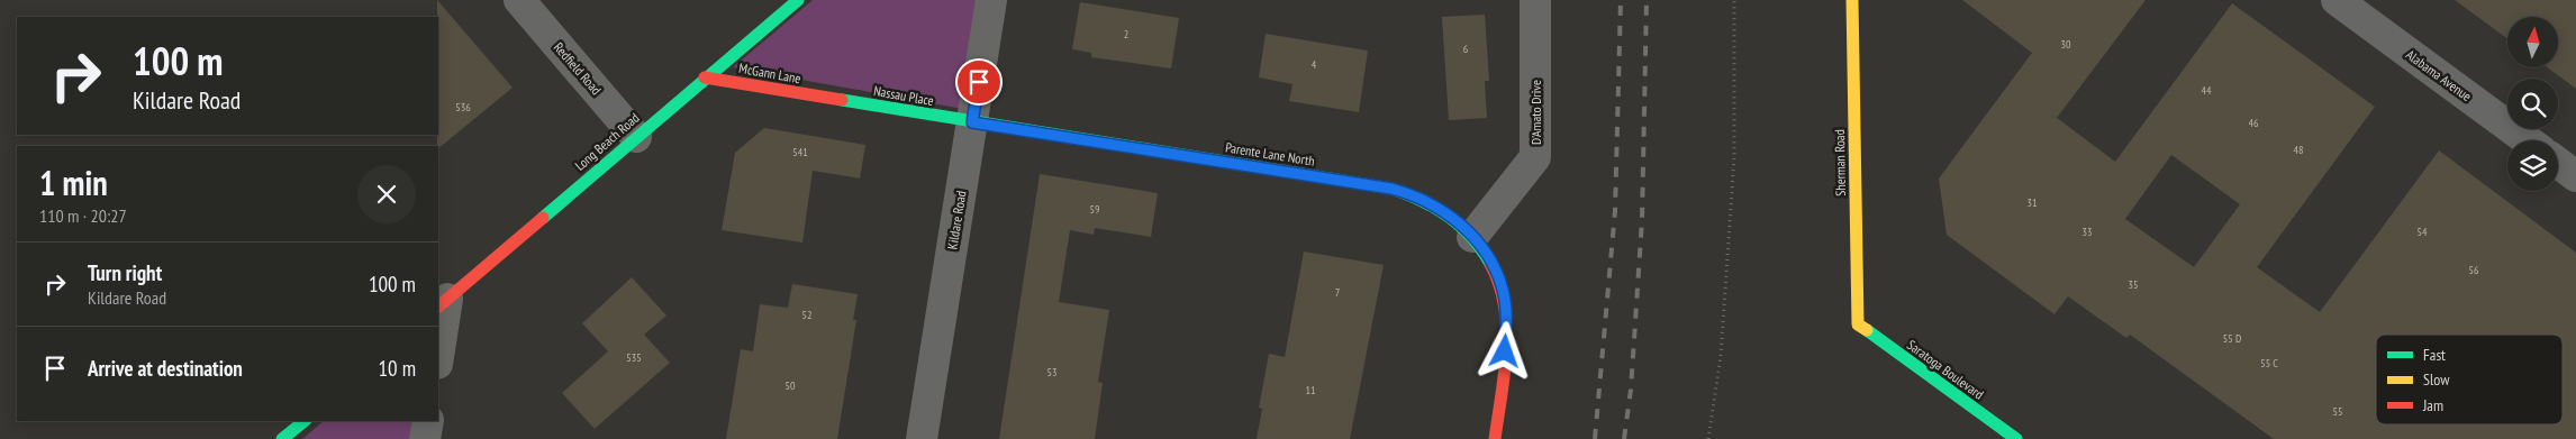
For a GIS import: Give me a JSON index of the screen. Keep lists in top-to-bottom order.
{
  "streets": {
    "street": [
      "Redfield Road",
      "McGann Lane",
      "Alabama Avenue",
      "Nassau Place",
      "D'Amato Drive",
      "Long Beach Road",
      "Parente Lane North",
      "Sherman Road",
      "Kildare Road",
      "Saratoga Boulevard"
    ]
  },
  "crossings": [
    ["Redfield Road", "Long Beach Road"],
    ["McGann Lane", "Nassau Place"],
    ["McGann Lane", "Long Beach Road"],
    ["Nassau Place", "Parente Lane North"],
    ["Nassau Place", "Kildare Road"],
    ["D'Amato Drive", "Parente Lane North"],
    ["Parente Lane North", "Kildare Road"],
    ["Sherman Road", "Saratoga Boulevard"]
  ],
  "house_numbers": [
    "2",
    "30",
    "6",
    "4",
    "44",
    "536",
    "46",
    "48",
    "541",
    "31",
    "59",
    "33",
    "54",
    "56",
    "35",
    "7",
    "52",
    "55 D",
    "535",
    "55 C",
    "53",
    "50",
    "11",
    "55"
  ],
  "legend": ["Fast", "Slow", "Jam"],
  "north": "top",
  "page": {
    "turn": ["100 m", "Kildare Road"],
    "heading": ["1 min", "110 m · 20:27"],
    "list": [
      {
        "name": "Turn right",
        "note": "Kildare Road",
        "value": "100 m"
      },
      {
        "name": "Arrive at destination",
        "value": "10 m"
      }
    ]
  }
}
